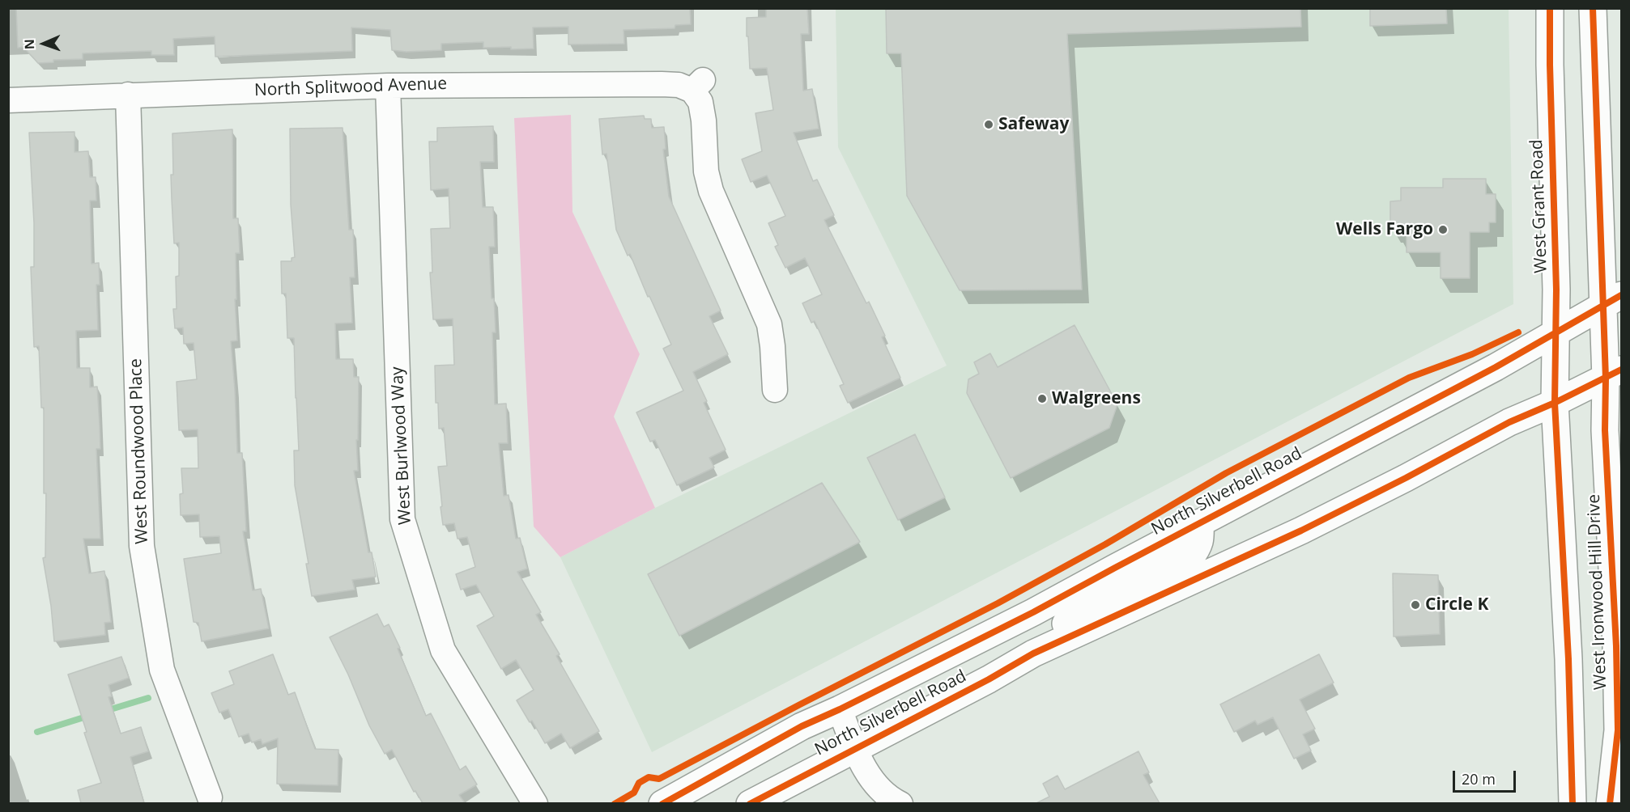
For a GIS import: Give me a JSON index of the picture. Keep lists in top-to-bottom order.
{
  "streets": {
    "main road": ["West Grant Road", "North Silverbell Road", "West Ironwood Hill Drive"],
    "street": ["North Splitwood Avenue", "West Burlwood Way", "West Roundwood Place"]
  },
  "crossings": [
    ["North Splitwood Avenue", "West Burlwood Way"],
    ["North Splitwood Avenue", "West Roundwood Place"],
    ["West Grant Road", "North Silverbell Road"],
    ["West Grant Road", "West Ironwood Hill Drive"],
    ["North Silverbell Road", "West Ironwood Hill Drive"]
  ],
  "places": [
    "Safeway",
    "Wells Fargo",
    "Walgreens",
    "Circle K"
  ],
  "scale_bar": "20 m",
  "north": "left"
}
